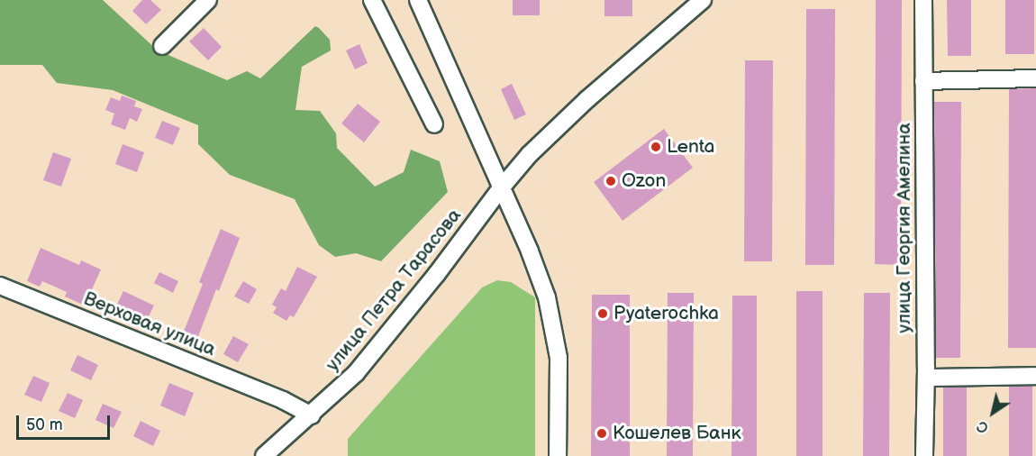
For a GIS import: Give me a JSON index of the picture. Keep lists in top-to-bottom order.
{
  "streets": {
    "street": ["улица Георгия Амелина", "улица Петра Тарасова", "Верховая улица"]
  },
  "crossings": [
    ["улица Петра Тарасова", "Верховая улица"]
  ],
  "places": [
    "Lenta",
    "Ozon",
    "Pyaterochka",
    "Кошелев Банк"
  ],
  "scale_bar": "50 m",
  "north": "bottom left"
}
